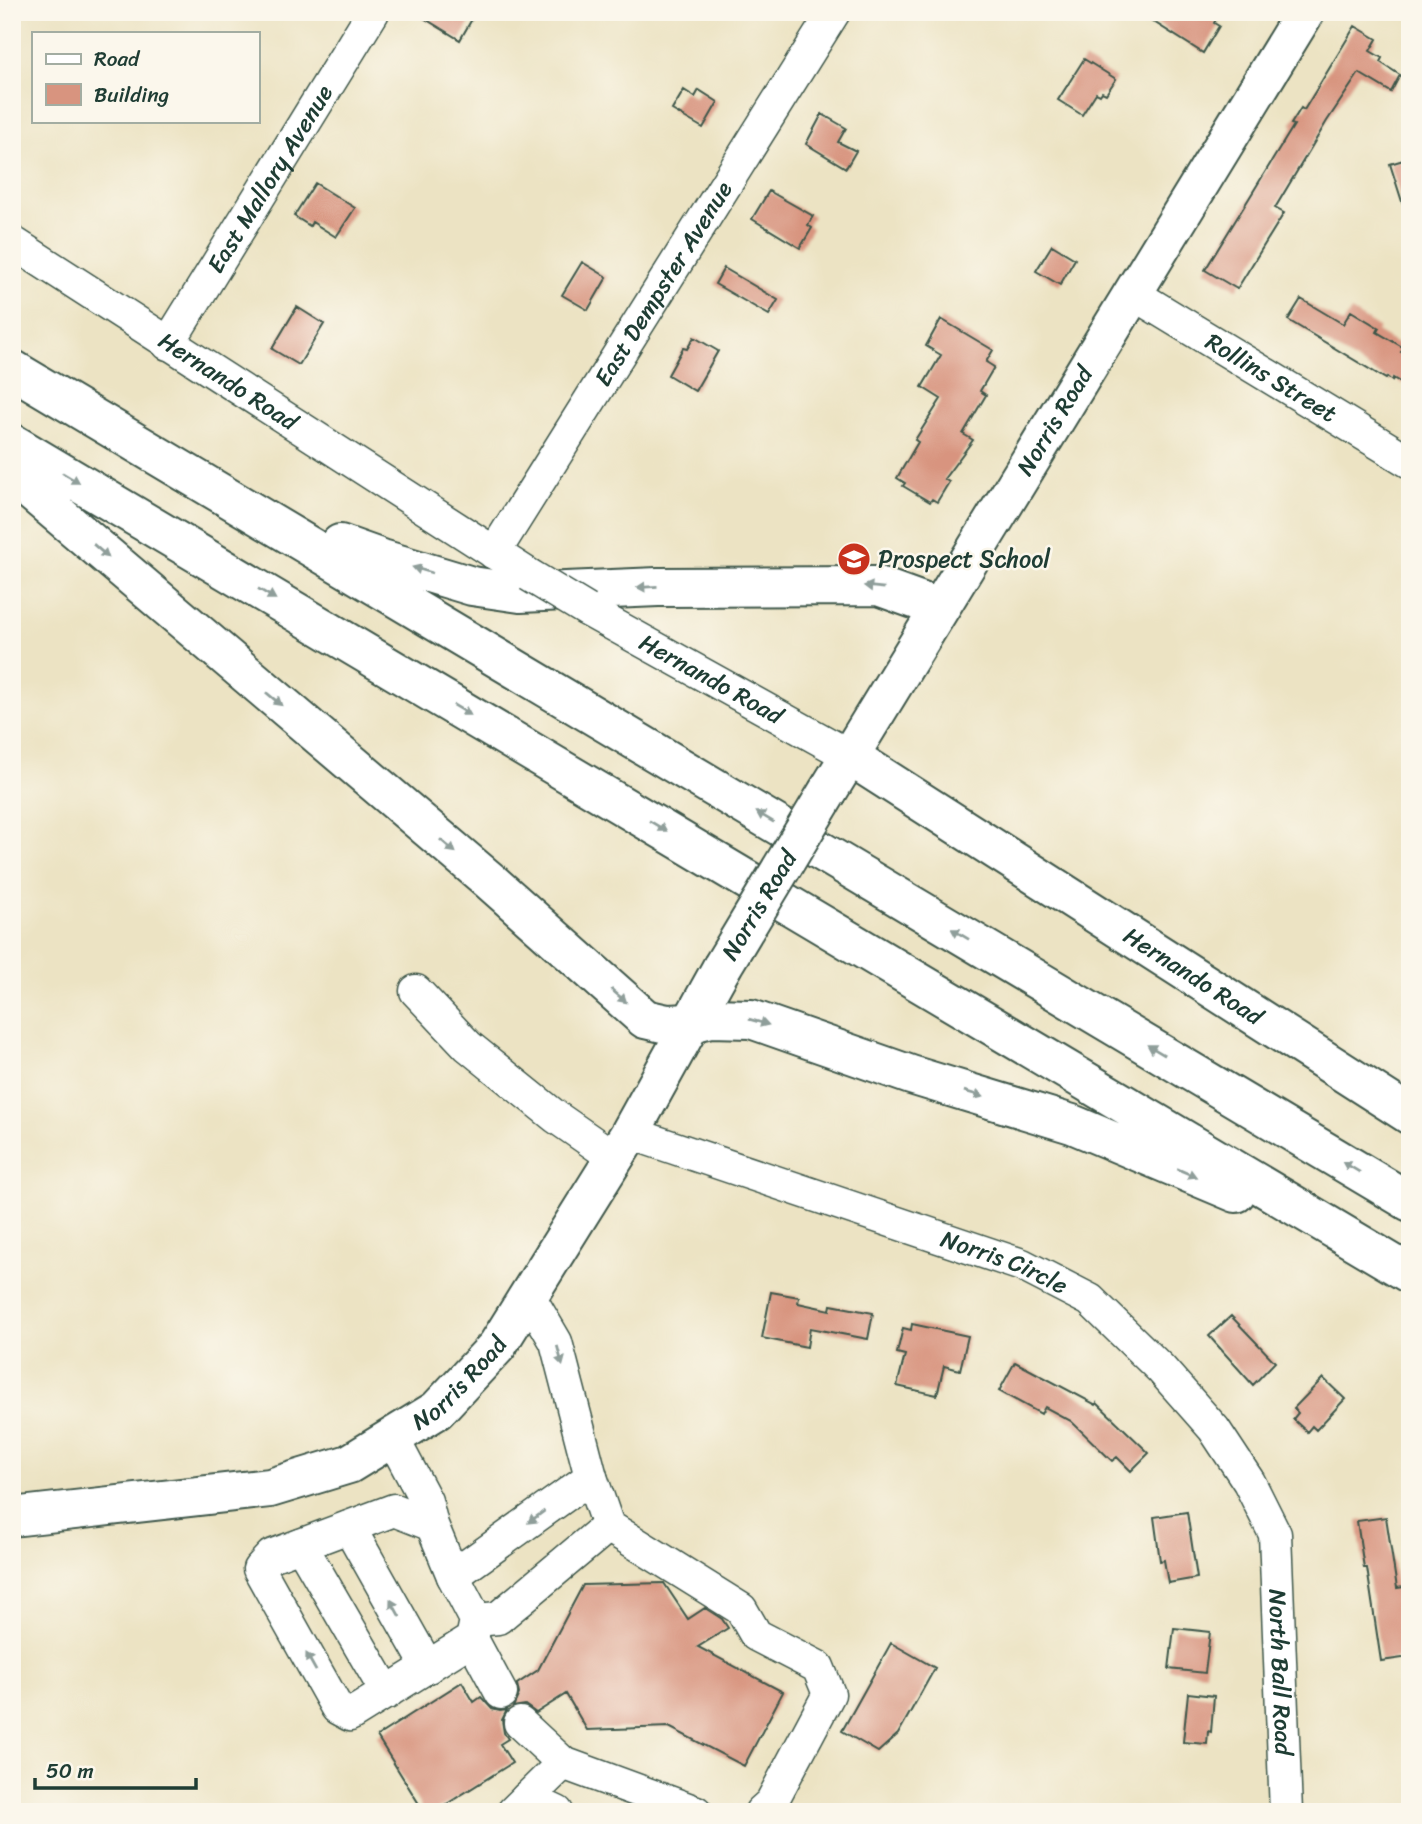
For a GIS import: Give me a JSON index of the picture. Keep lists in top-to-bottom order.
{
  "streets": {
    "main road": ["Hernando Road", "Norris Road"],
    "street": [
      "East Mallory Avenue",
      "East Dempster Avenue",
      "Rollins Street",
      "Norris Circle",
      "North Ball Road"
    ]
  },
  "crossings": [
    ["East Mallory Avenue", "Hernando Road"],
    ["East Dempster Avenue", "Hernando Road"],
    ["Rollins Street", "Norris Road"],
    ["Hernando Road", "Norris Road"],
    ["Norris Road", "Norris Circle"],
    ["Norris Circle", "North Ball Road"]
  ],
  "places": {
    "school or university": ["Prospect School"]
  },
  "legend": ["Road", "Building"],
  "scale_bar": "50 m"
}
